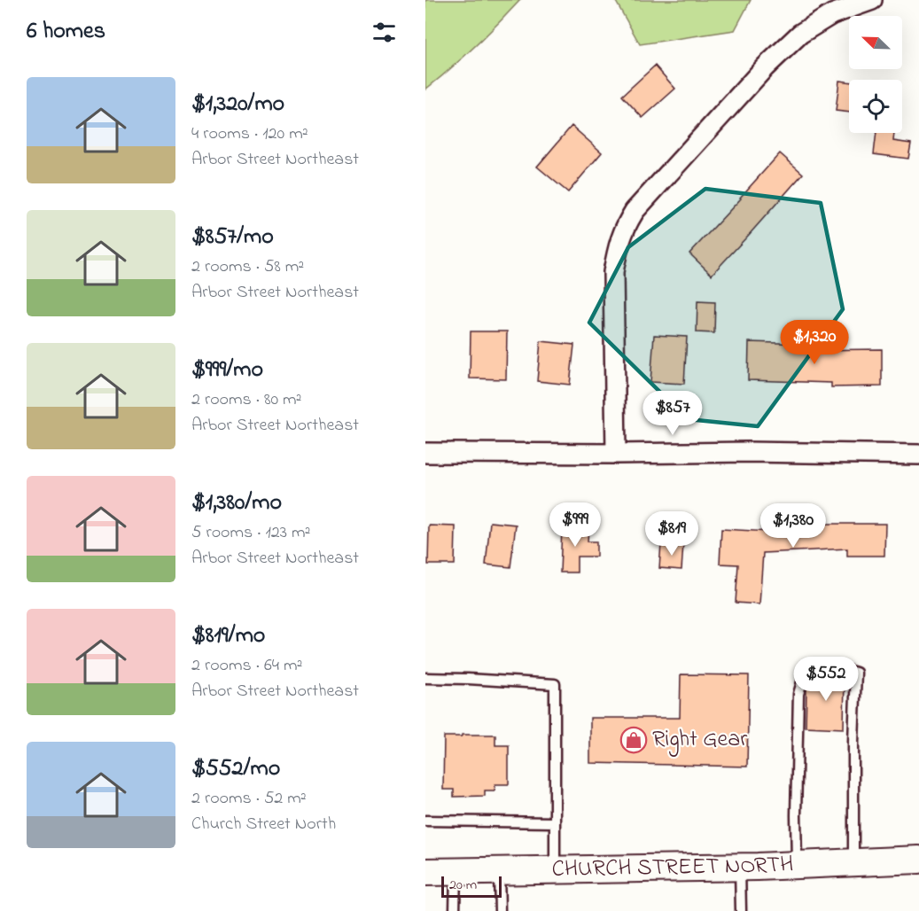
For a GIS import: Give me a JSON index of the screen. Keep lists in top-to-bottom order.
{
  "streets": {
    "main road": ["CHURCH STREET NORTH"]
  },
  "places": {
    "shop": ["Right Gear"]
  },
  "scale_bar": "20 m",
  "north": "top left",
  "page": {
    "heading": "6 homes",
    "list": [
      {
        "name": "$1,320/mo",
        "note": "4 rooms · 120 m² · Arbor Street Northeast"
      },
      {
        "name": "$857/mo",
        "note": "2 rooms · 58 m² · Arbor Street Northeast"
      },
      {
        "name": "$999/mo",
        "note": "2 rooms · 80 m² · Arbor Street Northeast"
      },
      {
        "name": "$1,380/mo",
        "note": "5 rooms · 123 m² · Arbor Street Northeast"
      },
      {
        "name": "$819/mo",
        "note": "2 rooms · 64 m² · Arbor Street Northeast"
      },
      {
        "name": "$552/mo",
        "note": "2 rooms · 52 m² · Church Street North"
      }
    ],
    "price": [
      "$1,320",
      "$857",
      "$999",
      "$1,380",
      "$819",
      "$552"
    ],
    "scale": "20 m"
  }
}
